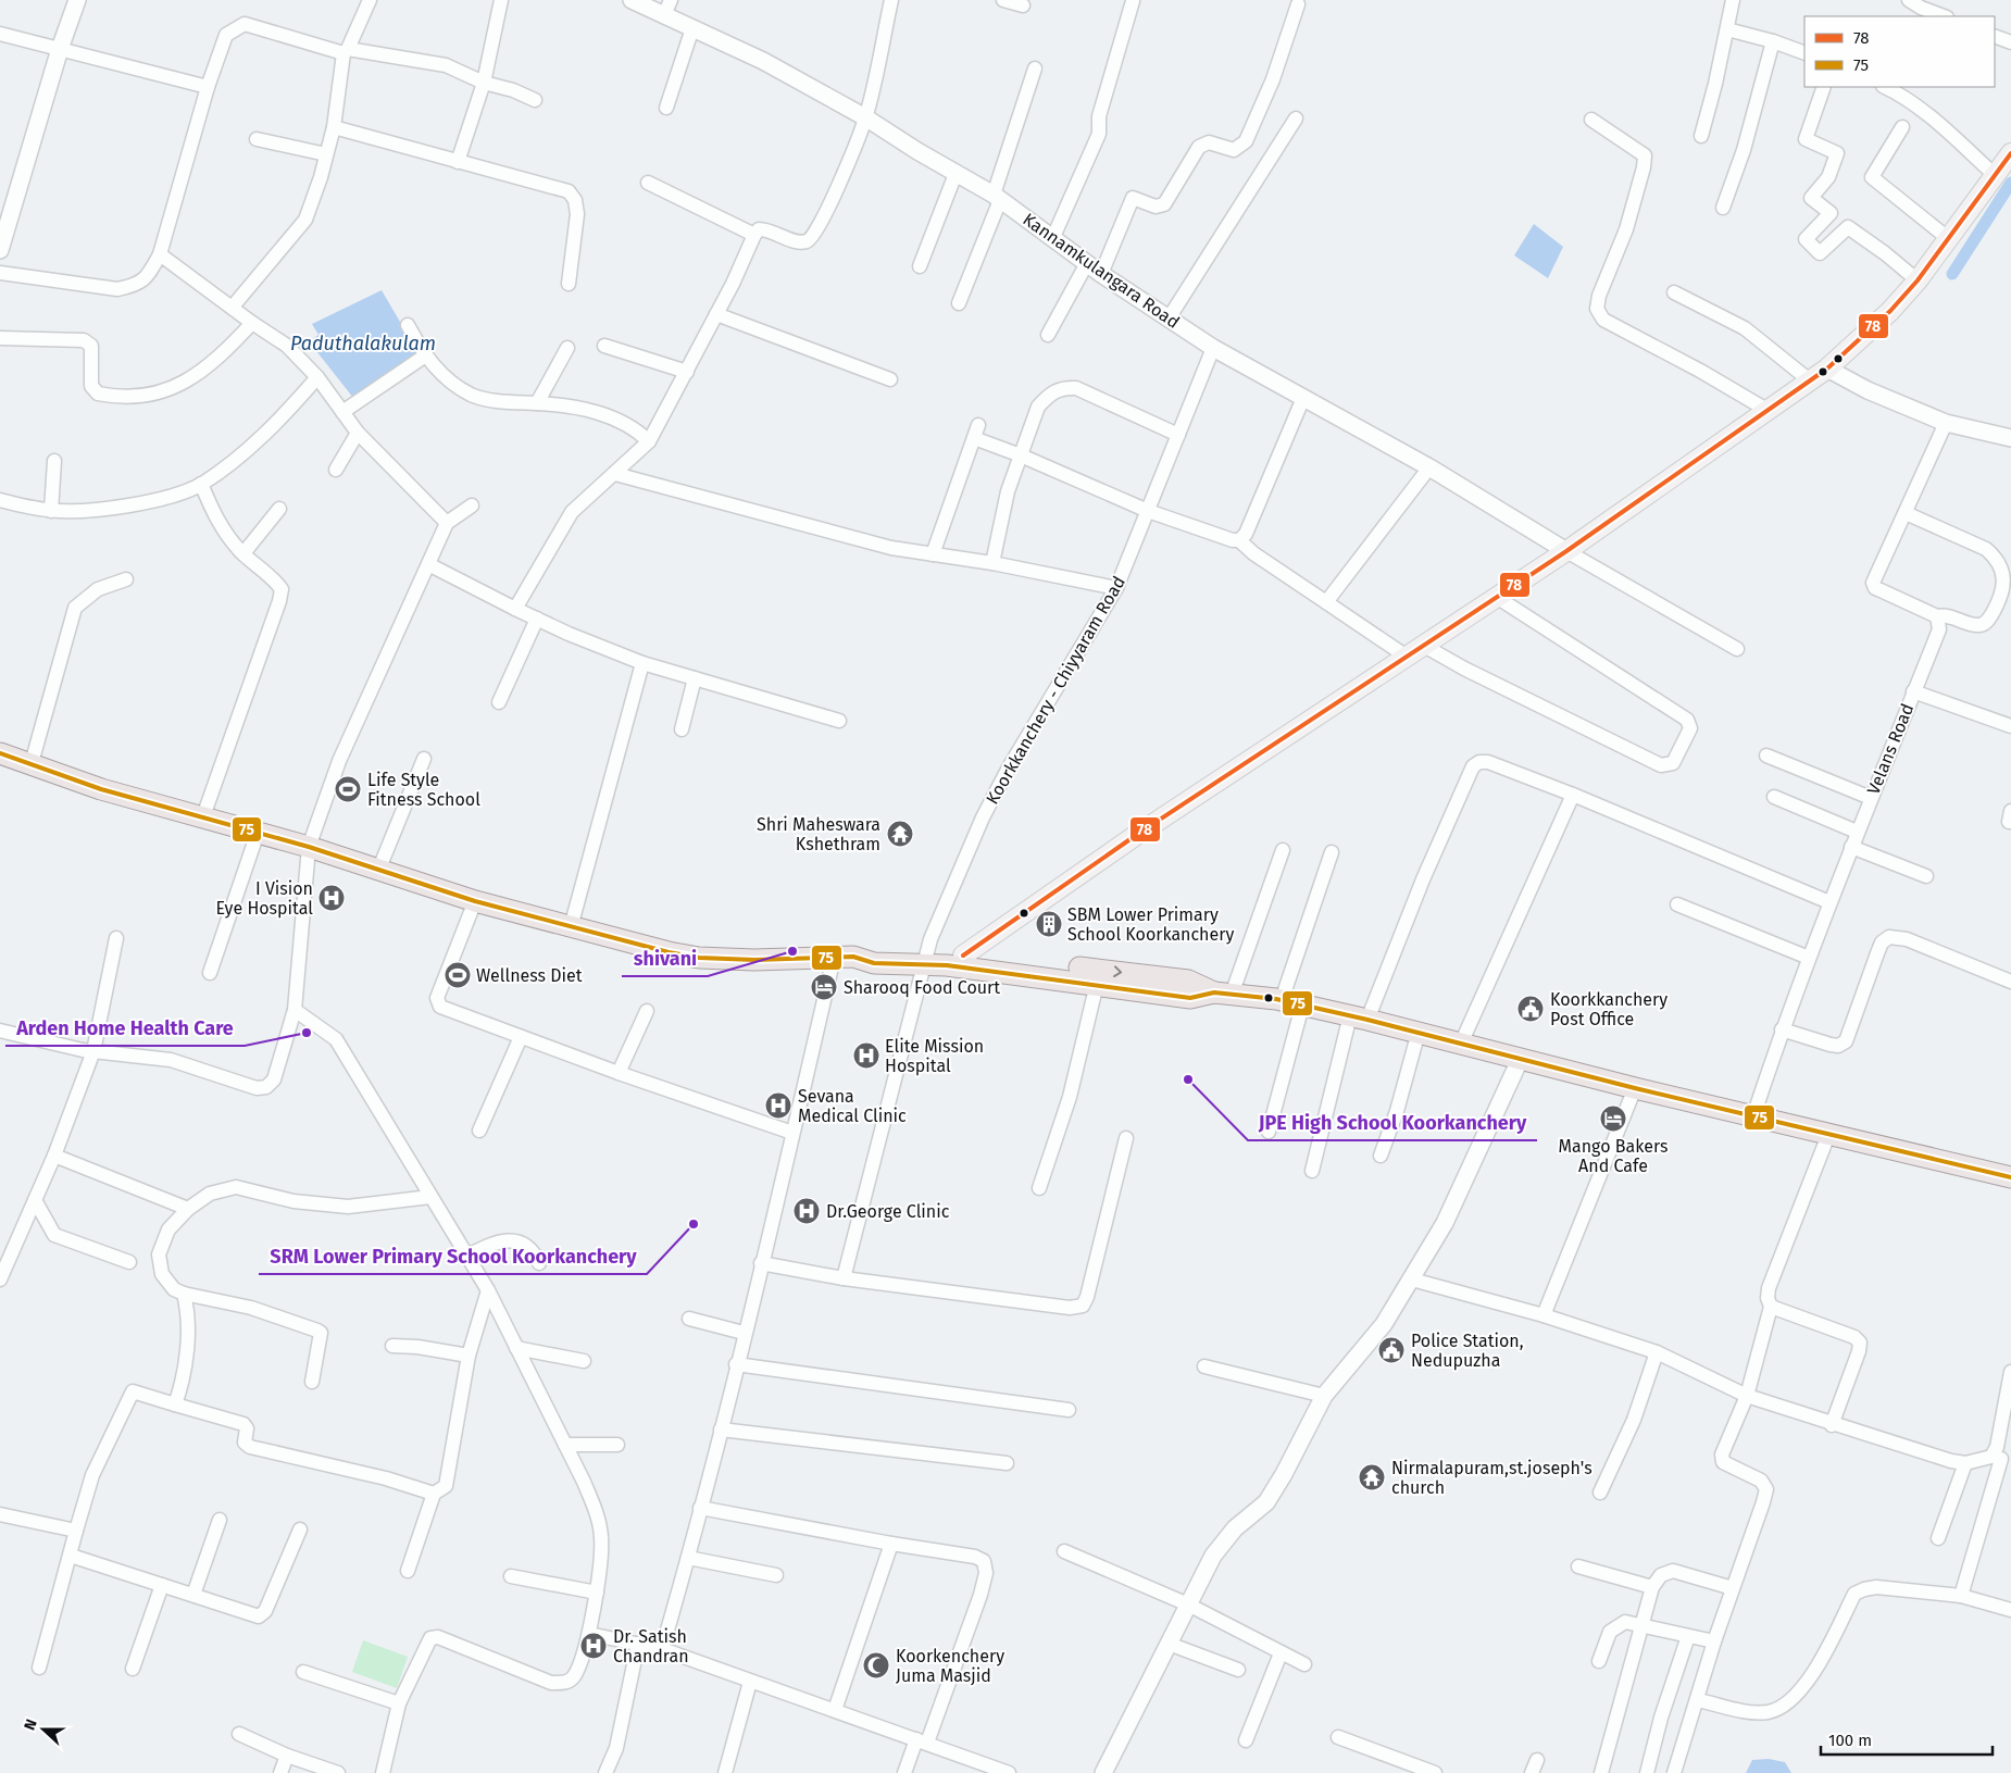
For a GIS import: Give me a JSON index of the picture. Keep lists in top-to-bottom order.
{
  "streets": {
    "street": ["Kannamkulangara Road", "Koorkkanchery - Chiyyaram Road", "Velans Road"]
  },
  "crossings": [
    ["Kannamkulangara Road", "Koorkkanchery - Chiyyaram Road"]
  ],
  "water": ["Paduthalakulam"],
  "places": {
    "sports": ["Life Style Fitness School", "Wellness Diet"],
    "temple": ["Shri Maheswara Kshethram", "Nirmalapuram,st.joseph's church"],
    "hospital": [
      "I Vision Eye Hospital",
      "Elite Mission Hospital",
      "Sevana Medical Clinic",
      "Dr.George Clinic",
      "Dr. Satish Chandran"
    ],
    "building": ["SBM Lower Primary School Koorkanchery"],
    "other": [
      "shivani",
      "Arden Home Health Care",
      "JPE High School Koorkanchery",
      "SRM Lower Primary School Koorkanchery"
    ],
    "hotel": ["Sharooq Food Court", "Mango Bakers And Cafe"],
    "public building": ["Koorkkanchery Post Office", "Police Station, Nedupuzha"],
    "mosque": ["Koorkenchery Juma Masjid"]
  },
  "lines": ["transit line 78", "transit line 75"],
  "legend": ["78", "75"],
  "scale_bar": "100 m",
  "north": "left"
}
